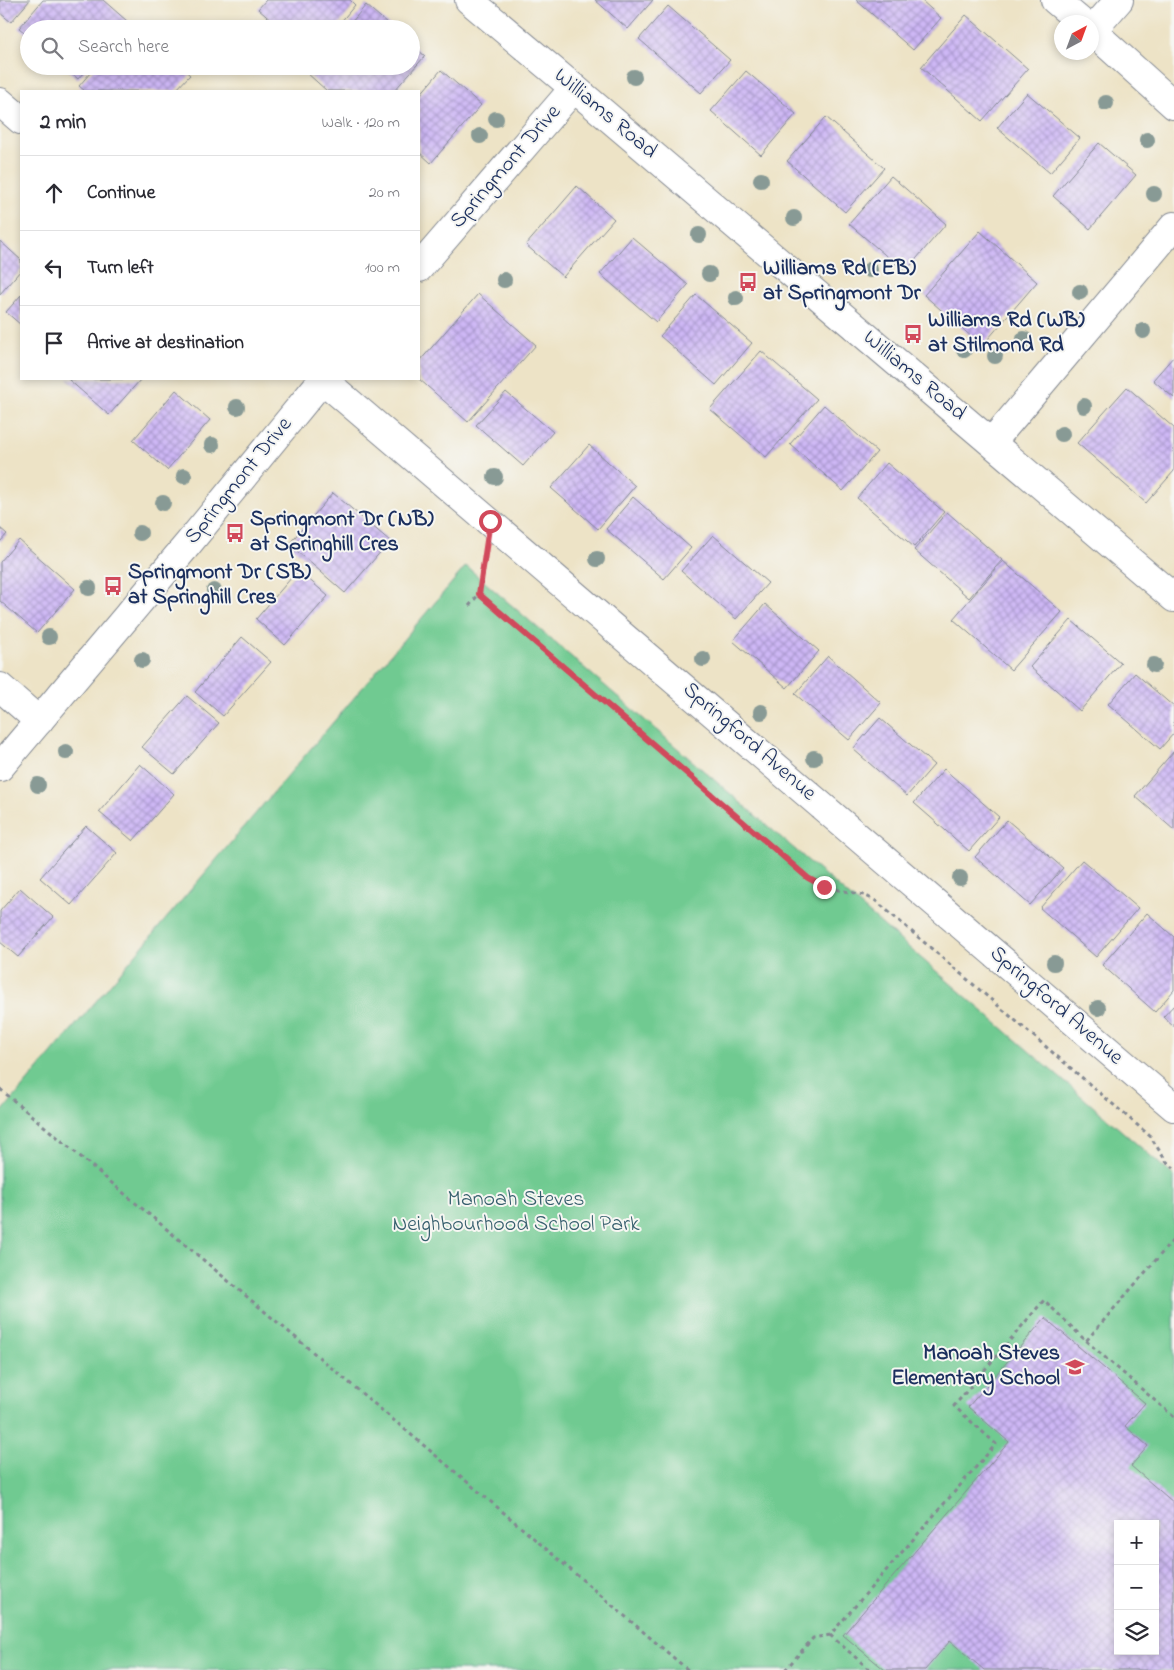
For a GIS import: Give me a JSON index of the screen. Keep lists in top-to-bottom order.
{
  "streets": {
    "street": ["Williams Road", "Springmont Drive", "Springford Avenue"]
  },
  "crossings": [
    ["Williams Road", "Springmont Drive"]
  ],
  "parks": ["Manoah Steves Neighbourhood School Park"],
  "places": {
    "bus stop": [
      "Williams Rd (EB) at Springmont Dr",
      "Williams Rd (WB) at Stilmond Rd",
      "Springmont Dr (NB) at Springhill Cres",
      "Springmont Dr (SB) at Springhill Cres"
    ],
    "school or university": ["Manoah Steves Elementary School"]
  },
  "north": "top right",
  "page": {
    "search": "Search here",
    "heading": ["2 min", "Walk · 120 m"],
    "list": [
      ["Continue", "20 m"],
      ["Turn left", "100 m"],
      "Arrive at destination"
    ],
    "map_buttons": ["+", "−"]
  }
}
